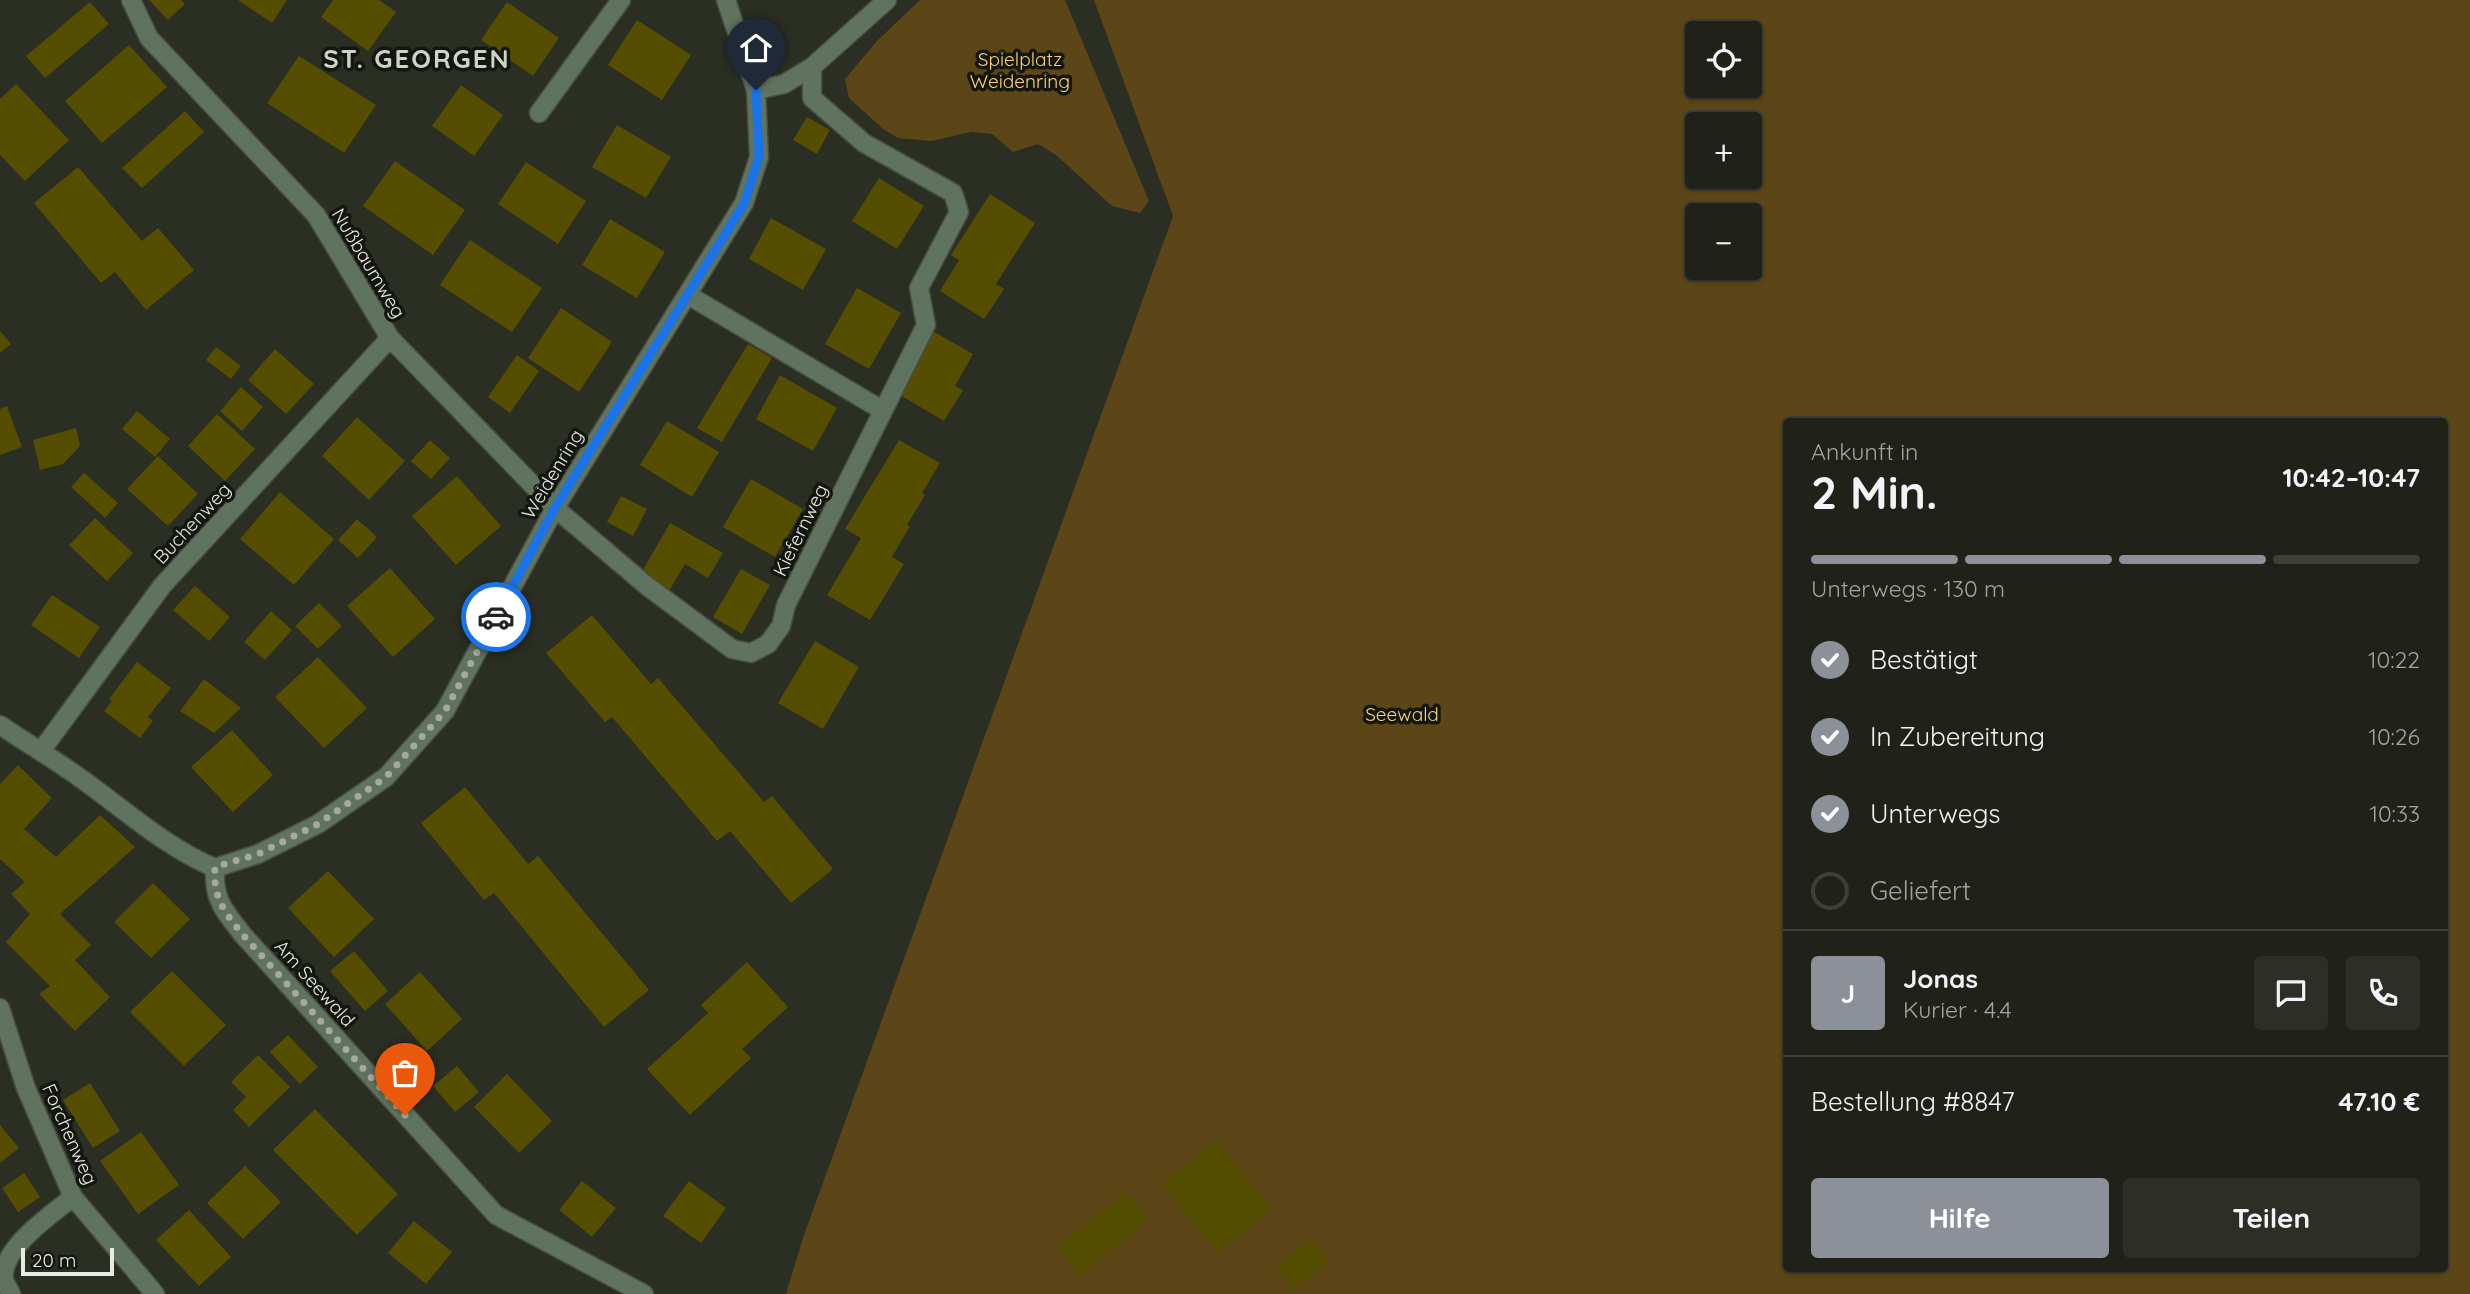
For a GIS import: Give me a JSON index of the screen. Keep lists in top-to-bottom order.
{
  "streets": {
    "street": [
      "Nußbaumweg",
      "Weidenring",
      "Buchenweg",
      "Kiefernweg",
      "Am Seewald",
      "Forchenweg"
    ]
  },
  "crossings": [
    ["Nußbaumweg", "Weidenring"],
    ["Nußbaumweg", "Buchenweg"],
    ["Nußbaumweg", "Kiefernweg"],
    ["Weidenring", "Kiefernweg"],
    ["Weidenring", "Am Seewald"]
  ],
  "districts": ["ST. GEORGEN"],
  "parks": ["Spielplatz Weidenring", "Seewald"],
  "scale_bar": "20 m",
  "page": {
    "map_buttons": ["+", "−"],
    "heading": ["2 Min.", "Ankunft in", "10:42–10:47"],
    "panel": [
      "Jonas",
      "Kurier · 4.4",
      "Bestellung #8847",
      "47.10 €"
    ],
    "bar": "Unterwegs · 130 m",
    "list": [
      ["Bestätigt", "10:22"],
      ["In Zubereitung", "10:26"],
      ["Unterwegs", "10:33"],
      "Geliefert"
    ],
    "round": "J",
    "buttons": ["Hilfe", "Teilen"],
    "scale": "20 m"
  }
}
